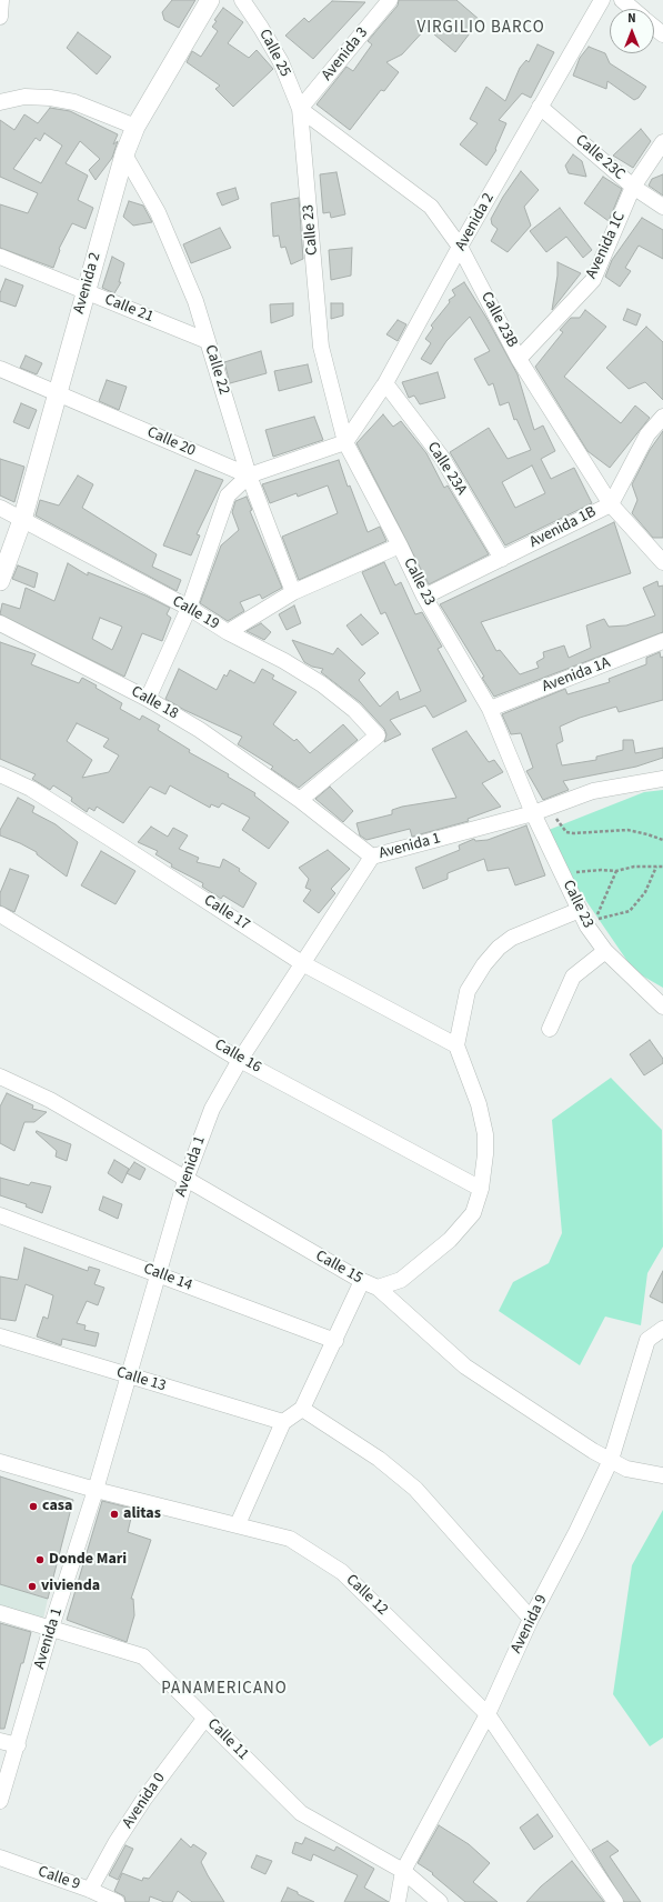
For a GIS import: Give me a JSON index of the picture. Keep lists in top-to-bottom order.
{
  "streets": {
    "street": [
      "Calle 25",
      "Avenida 3",
      "Calle 23C",
      "Avenida 2",
      "Calle 23",
      "Avenida 1C",
      "Calle 21",
      "Calle 23B",
      "Calle 22",
      "Calle 20",
      "Calle 23A",
      "Avenida 1B",
      "Calle 19",
      "Avenida 1A",
      "Calle 18",
      "Avenida 1",
      "Calle 17",
      "Calle 16",
      "Calle 15",
      "Calle 14",
      "Calle 13",
      "Calle 12",
      "Avenida 9",
      "Calle 11",
      "Avenida 0",
      "Calle 9"
    ]
  },
  "crossings": [
    ["Calle 25", "Avenida 3"],
    ["Calle 25", "Calle 23"],
    ["Calle 25", "Calle 23B"],
    ["Avenida 3", "Calle 23"],
    ["Avenida 3", "Calle 23B"],
    ["Calle 23C", "Avenida 2"],
    ["Calle 23C", "Avenida 1C"],
    ["Avenida 2", "Calle 23"],
    ["Avenida 2", "Calle 21"],
    ["Avenida 2", "Calle 23B"],
    ["Avenida 2", "Calle 22"],
    ["Avenida 2", "Calle 20"],
    ["Avenida 2", "Calle 23A"],
    ["Avenida 2", "Calle 19"],
    ["Calle 23", "Calle 23B"],
    ["Calle 23", "Avenida 1B"],
    ["Calle 23", "Avenida 1A"],
    ["Calle 23", "Avenida 1"],
    ["Avenida 1C", "Calle 23B"],
    ["Calle 21", "Calle 22"],
    ["Calle 23B", "Avenida 1B"],
    ["Calle 22", "Calle 20"],
    ["Calle 23A", "Avenida 1B"],
    ["Calle 19", "Calle 18"],
    ["Calle 18", "Avenida 1"],
    ["Avenida 1", "Calle 17"],
    ["Avenida 1", "Calle 16"],
    ["Avenida 1", "Calle 15"],
    ["Avenida 1", "Calle 14"],
    ["Avenida 1", "Calle 13"],
    ["Avenida 1", "Calle 12"],
    ["Avenida 1", "Calle 11"],
    ["Calle 15", "Avenida 9"],
    ["Calle 12", "Avenida 9"],
    ["Avenida 9", "Calle 11"],
    ["Calle 11", "Avenida 0"],
    ["Avenida 0", "Calle 9"]
  ],
  "districts": ["VIRGILIO BARCO", "PANAMERICANO"],
  "places": [
    "casa",
    "alitas",
    "Donde Mari",
    "vivienda"
  ],
  "north": "top"
}
